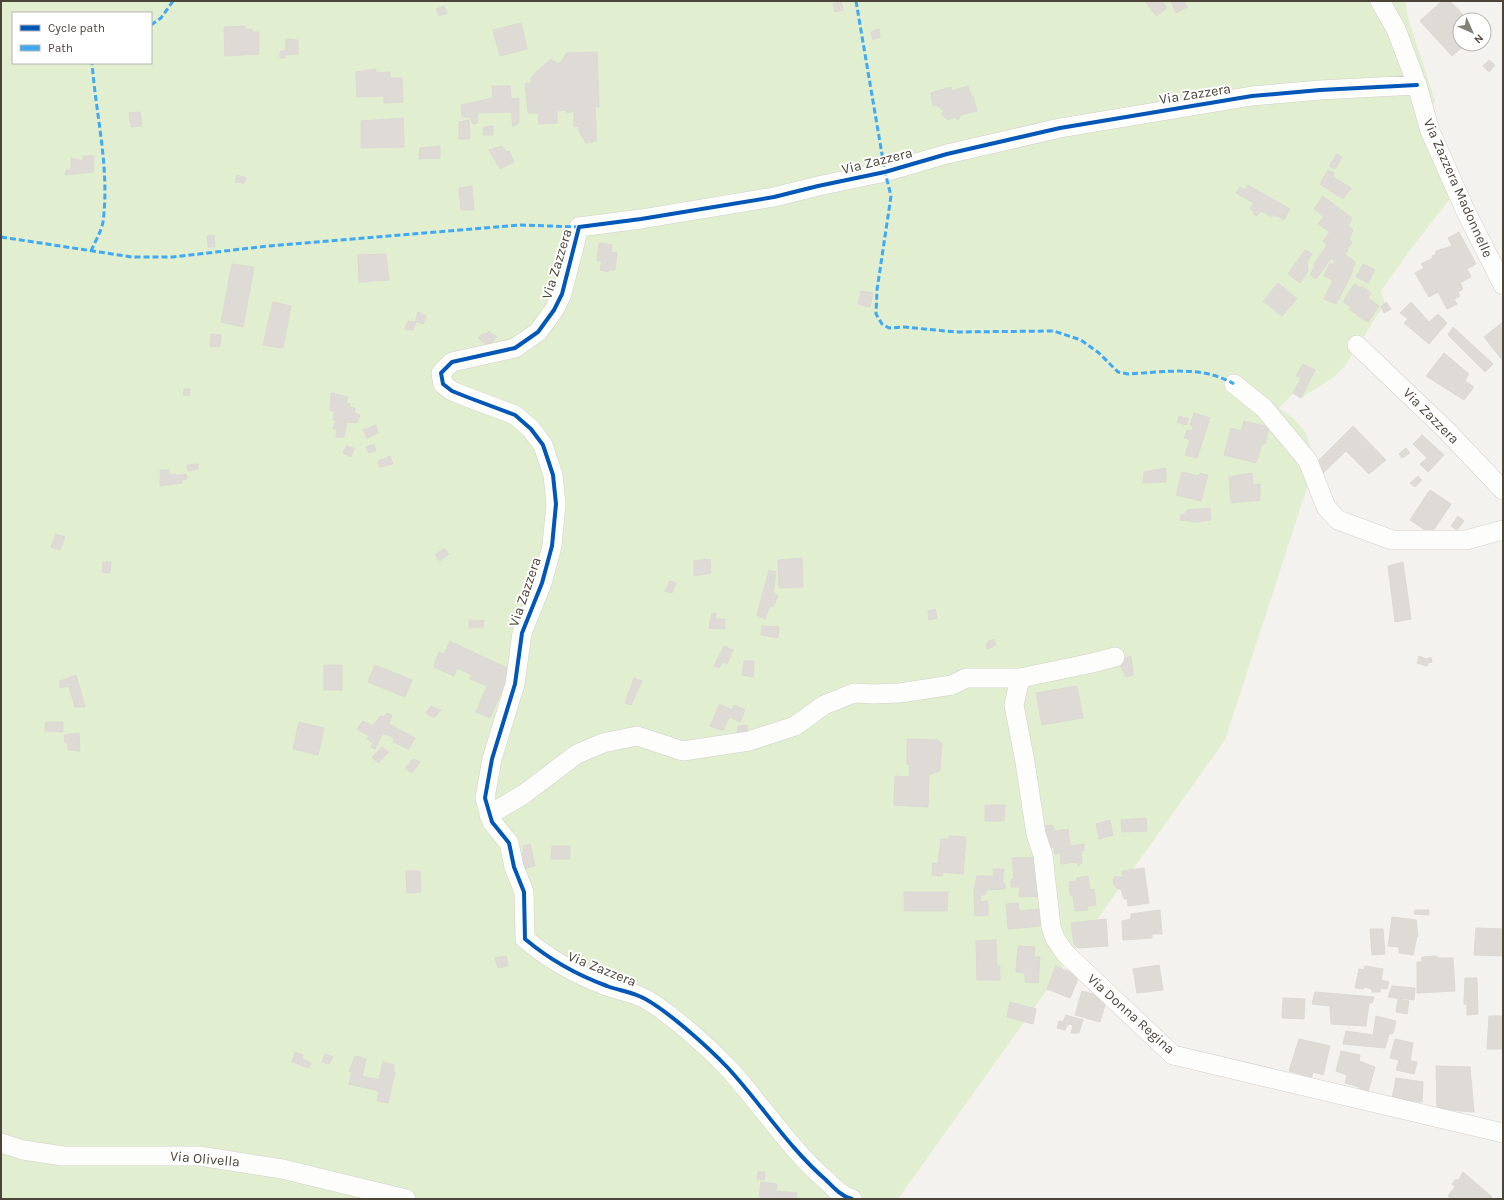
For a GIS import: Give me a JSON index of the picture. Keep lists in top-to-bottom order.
{
  "streets": {
    "street": [
      "Via Zazzera",
      "Via Zazzera Madonnelle",
      "Via Donna Regina",
      "Via Olivella"
    ]
  },
  "crossings": [
    ["Via Zazzera", "Via Zazzera Madonnelle"]
  ],
  "legend": ["Cycle path", "Path"],
  "north": "bottom right"
}
